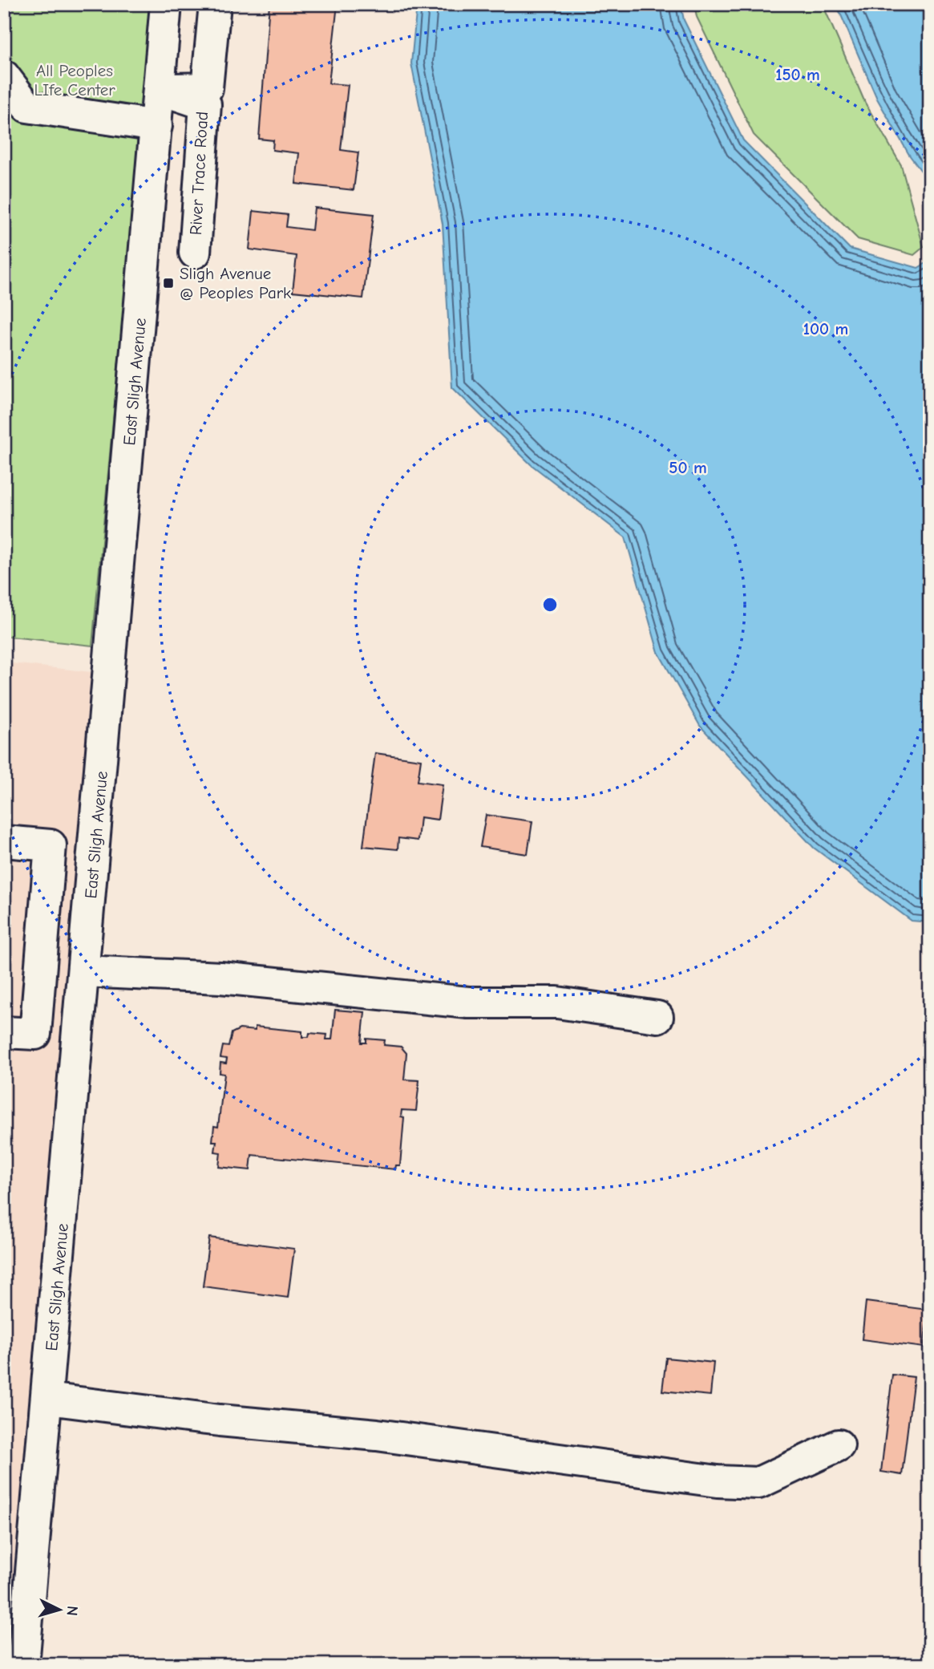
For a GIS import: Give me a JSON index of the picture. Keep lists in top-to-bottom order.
{
  "streets": {
    "street": ["River Trace Road", "East Sligh Avenue"]
  },
  "crossings": [
    ["River Trace Road", "East Sligh Avenue"]
  ],
  "parks": ["All Peoples LIfe Center"],
  "places": {
    "transit": ["Sligh Avenue @ Peoples Park"]
  },
  "north": "right",
  "rings": ["150 m", "100 m", "50 m"]
}
